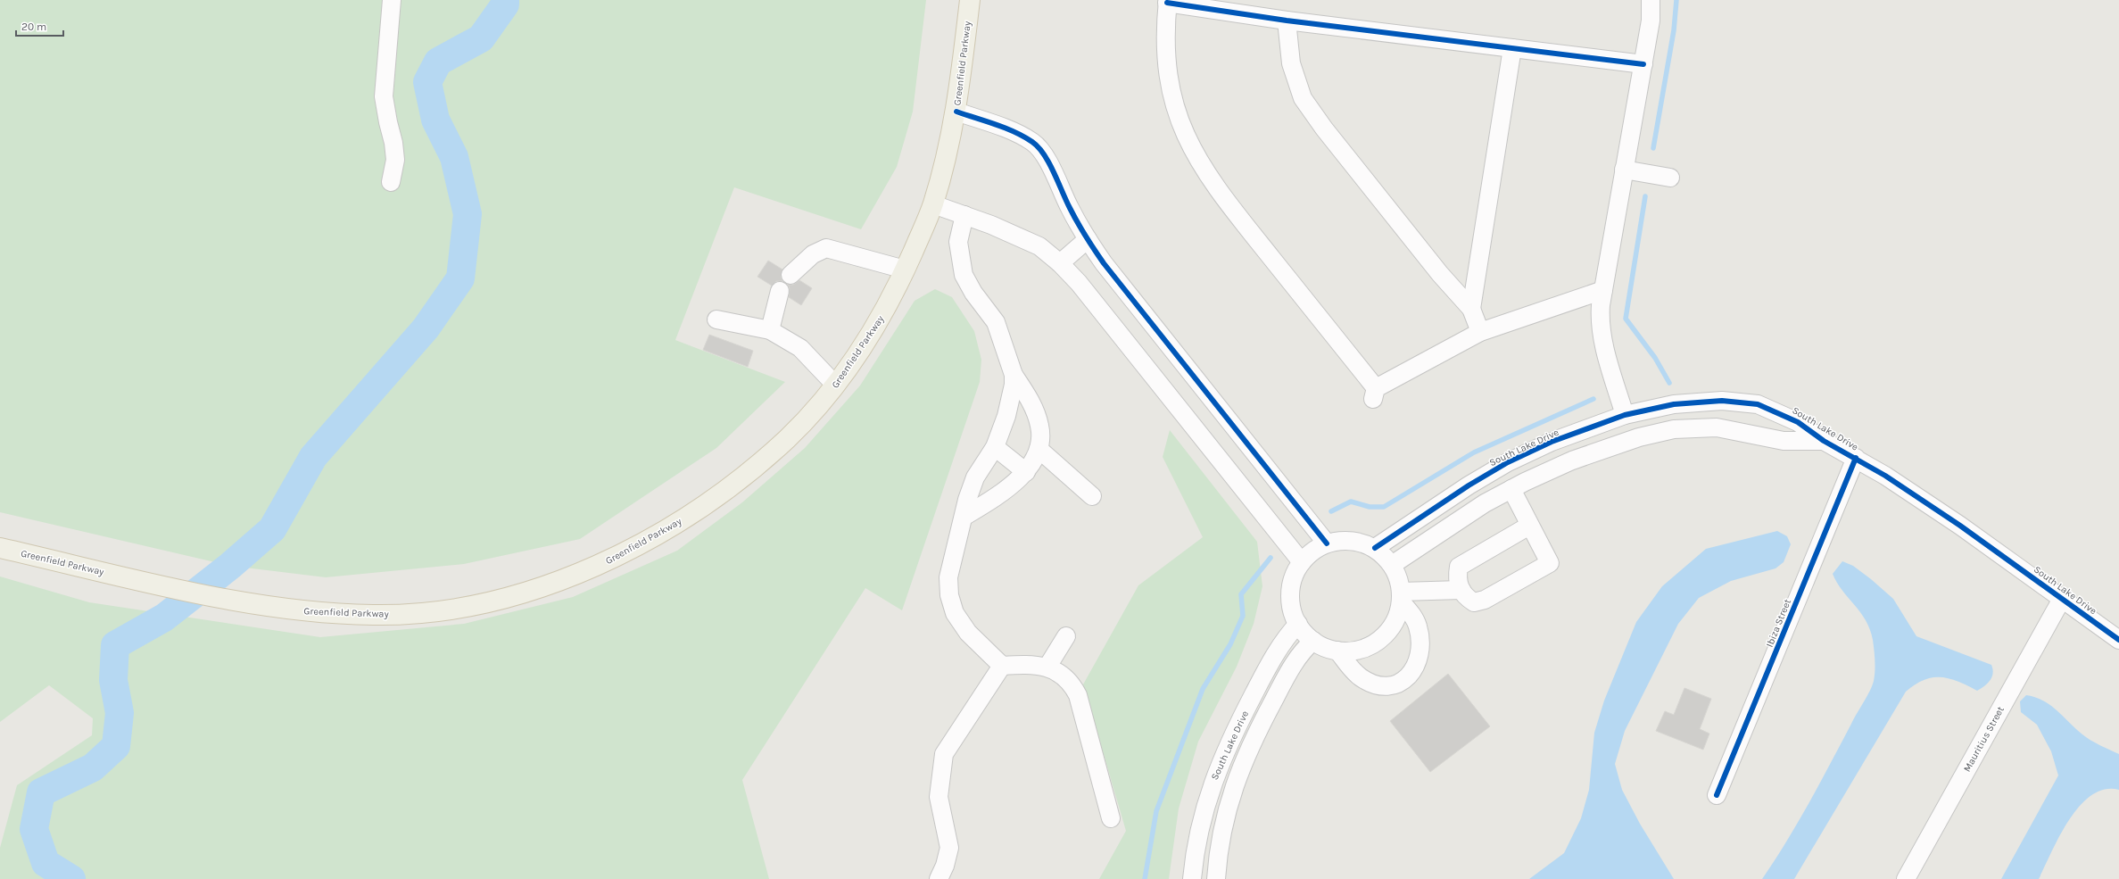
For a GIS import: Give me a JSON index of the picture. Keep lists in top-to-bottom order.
{
  "streets": {
    "main road": ["Greenfield Parkway"],
    "street": ["South Lake Drive", "Ibiza Street", "Mauritius Street"]
  },
  "crossings": [
    ["South Lake Drive", "Ibiza Street"],
    ["South Lake Drive", "Mauritius Street"]
  ],
  "scale_bar": "20 m"
}
